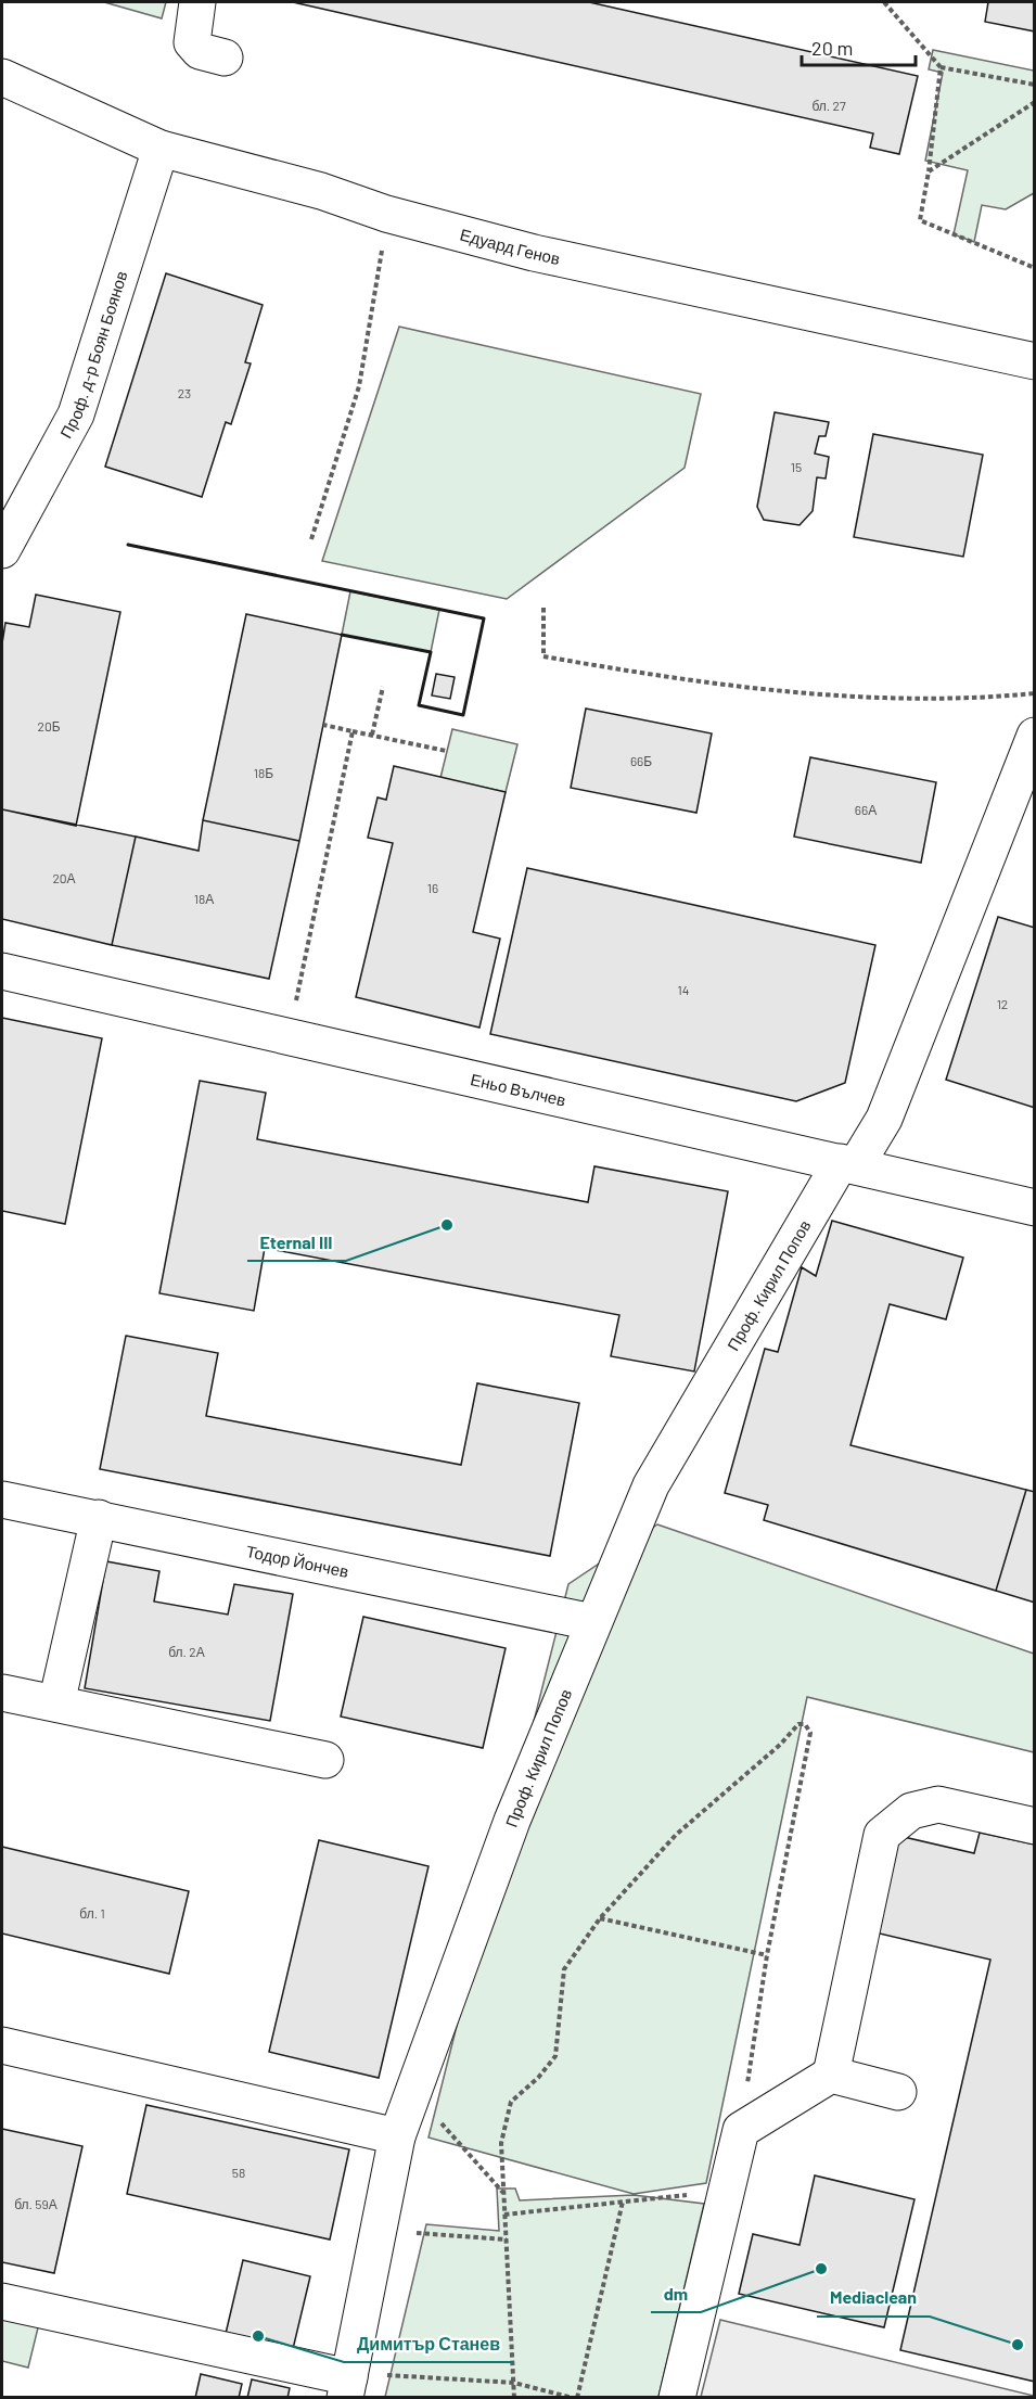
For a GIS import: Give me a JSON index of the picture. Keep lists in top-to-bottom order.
{
  "streets": {
    "street": [
      "Едуард Генов",
      "Проф. д-р Боян Боянов",
      "Еньо Вълчев",
      "Проф. Кирил Попов",
      "Тодор Йончев"
    ]
  },
  "crossings": [
    ["Едуард Генов", "Проф. д-р Боян Боянов"],
    ["Еньо Вълчев", "Проф. Кирил Попов"],
    ["Проф. Кирил Попов", "Тодор Йончев"]
  ],
  "places": [
    "Eternal III",
    "dm",
    "Димитър Станев",
    "Mediaclean"
  ],
  "house_numbers": [
    "бл. 27",
    "23",
    "15",
    "20Б",
    "66Б",
    "18Б",
    "66А",
    "20А",
    "16",
    "18А",
    "14",
    "12",
    "бл. 2А",
    "бл. 1",
    "58",
    "бл. 59А"
  ],
  "scale_bar": "20 m"
}
